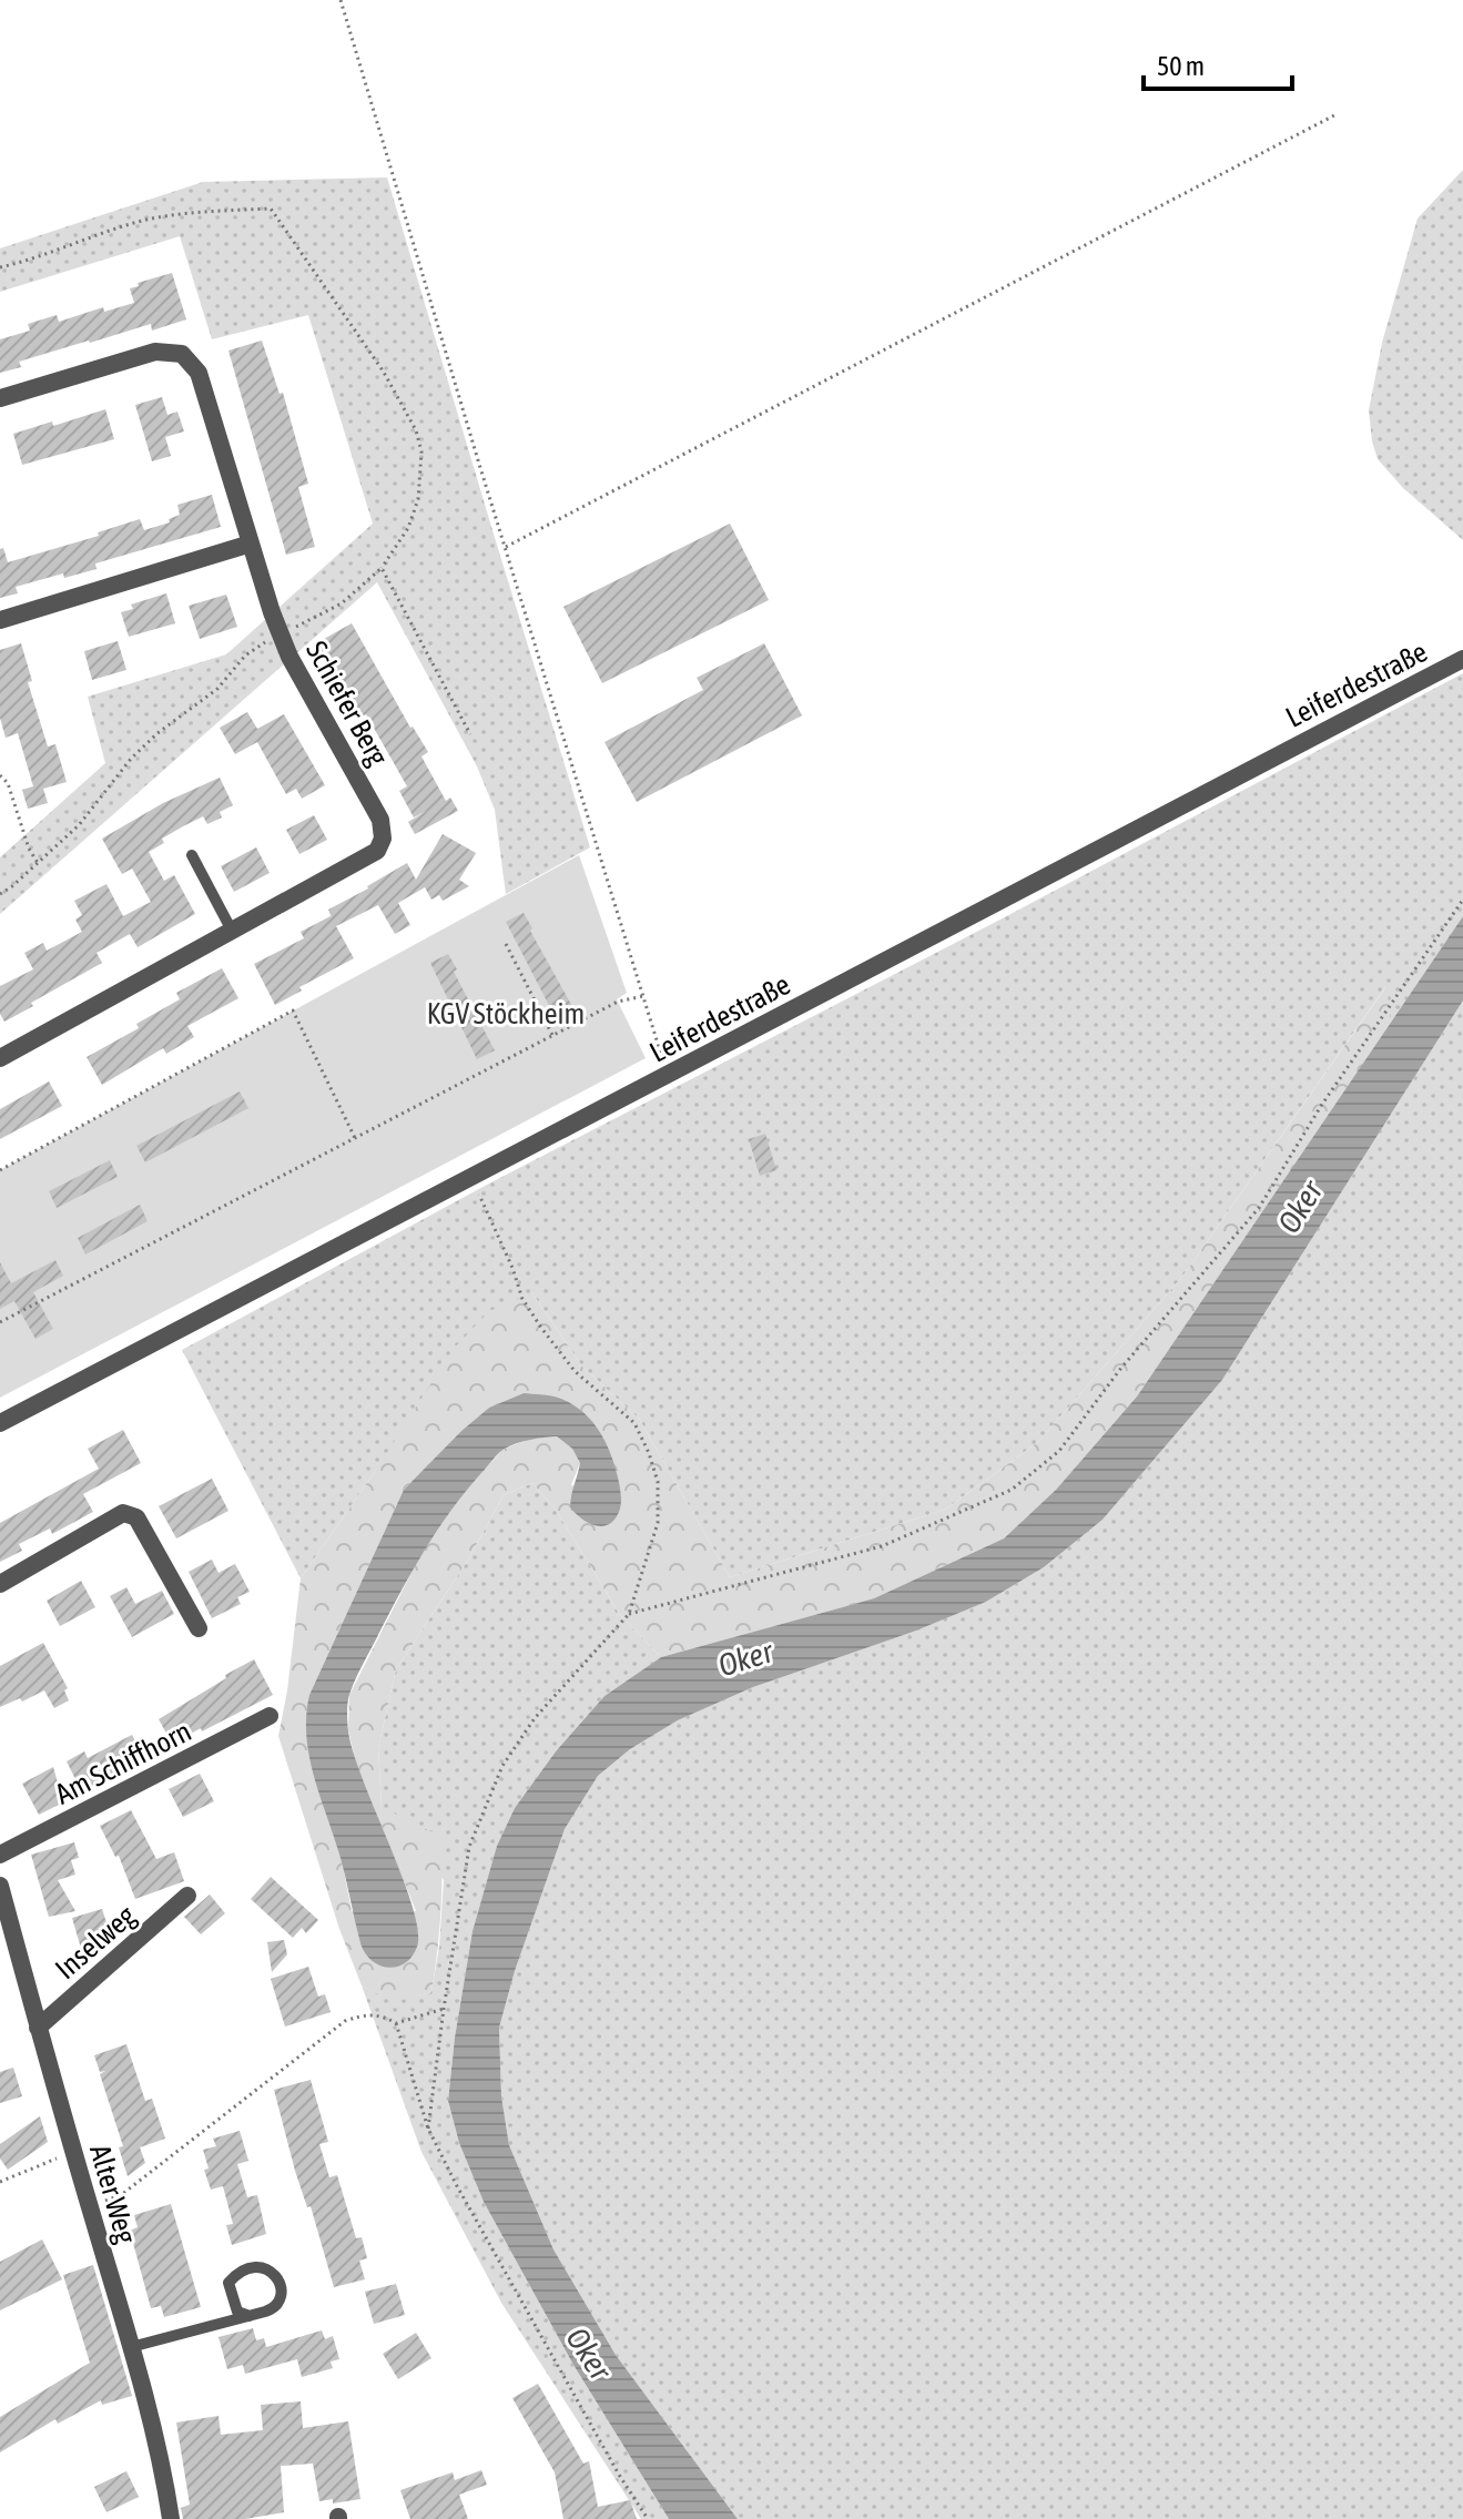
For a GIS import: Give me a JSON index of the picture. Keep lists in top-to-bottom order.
{
  "streets": {
    "street": [
      "Leiferdestraße",
      "Schiefer Berg",
      "Am Schiffhorn",
      "Inselweg",
      "Alter Weg"
    ]
  },
  "crossings": [
    ["Inselweg", "Alter Weg"]
  ],
  "water": ["Oker"],
  "parks": ["KGV Stöckheim"],
  "scale_bar": "50 m"
}
